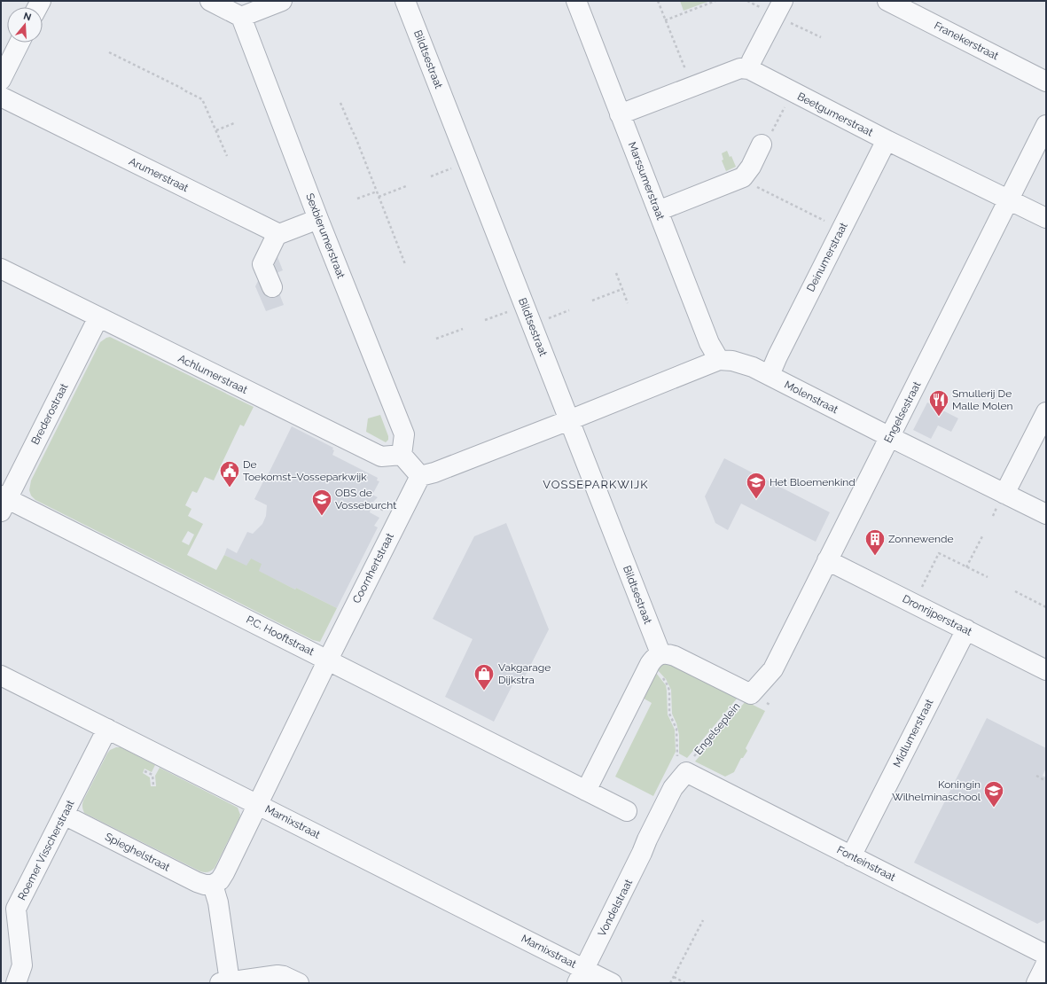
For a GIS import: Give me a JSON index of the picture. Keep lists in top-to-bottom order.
{
  "streets": {
    "street": [
      "Franekerstraat",
      "Bildtsestraat",
      "Beetgumerstraat",
      "Arumerstraat",
      "Marssumerstraat",
      "Sexbierumerstraat",
      "Deinumerstraat",
      "Achlumerstraat",
      "Molenstraat",
      "Engelsestraat",
      "Brederostraat",
      "Coornhertstraat",
      "Dronrijperstraat",
      "P.C. Hooftstraat",
      "Engelseplein",
      "Midlumerstraat",
      "Marnixstraat",
      "Roemer Visscherstraat",
      "Spieghelstraat",
      "Fonteinstraat",
      "Vondelstraat"
    ]
  },
  "crossings": [
    ["Bildtsestraat", "Engelseplein"],
    ["Beetgumerstraat", "Deinumerstraat"],
    ["Beetgumerstraat", "Engelsestraat"],
    ["Marssumerstraat", "Molenstraat"],
    ["Sexbierumerstraat", "Achlumerstraat"],
    ["Deinumerstraat", "Molenstraat"],
    ["Achlumerstraat", "Brederostraat"],
    ["Molenstraat", "Engelsestraat"],
    ["Engelsestraat", "Dronrijperstraat"],
    ["Engelsestraat", "Engelseplein"],
    ["Brederostraat", "P.C. Hooftstraat"],
    ["Coornhertstraat", "P.C. Hooftstraat"],
    ["Coornhertstraat", "Marnixstraat"],
    ["Coornhertstraat", "Spieghelstraat"],
    ["Dronrijperstraat", "Midlumerstraat"],
    ["Engelseplein", "Fonteinstraat"],
    ["Engelseplein", "Vondelstraat"],
    ["Midlumerstraat", "Fonteinstraat"],
    ["Marnixstraat", "Roemer Visscherstraat"],
    ["Marnixstraat", "Vondelstraat"],
    ["Roemer Visscherstraat", "Spieghelstraat"],
    ["Fonteinstraat", "Vondelstraat"]
  ],
  "districts": ["VOSSEPARKWIJK"],
  "places": {
    "restaurant": ["Smullerij De Malle Molen"],
    "public building": ["De Toekomst–Vosseparkwijk"],
    "school or university": ["Het Bloemenkind", "OBS de Vosseburcht", "Koningin Wilhelminaschool"],
    "building": ["Zonnewende"],
    "shop": ["Vakgarage Dijkstra"]
  },
  "north": "top"
}
